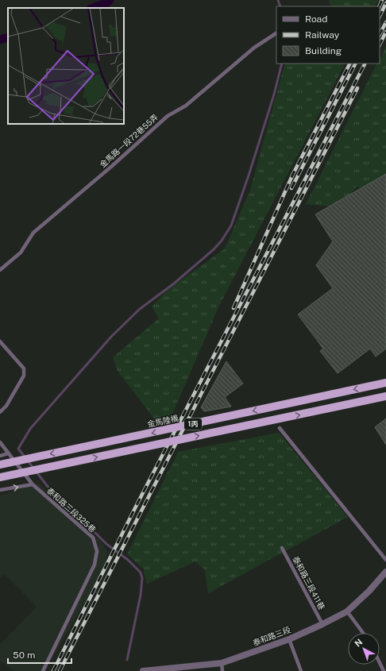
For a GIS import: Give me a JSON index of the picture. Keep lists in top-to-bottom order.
{
  "streets": {
    "main road": ["金馬陸橋", "1丙"],
    "street": ["泰和路三段"],
    "lane": ["金馬路一段72巷55弄", "泰和路三段325巷", "泰和路三段411巷"]
  },
  "crossings": [
    ["泰和路三段411巷", "泰和路三段"]
  ],
  "legend": ["Road", "Railway", "Building"],
  "scale_bar": "50 m",
  "north": "top left"
}
